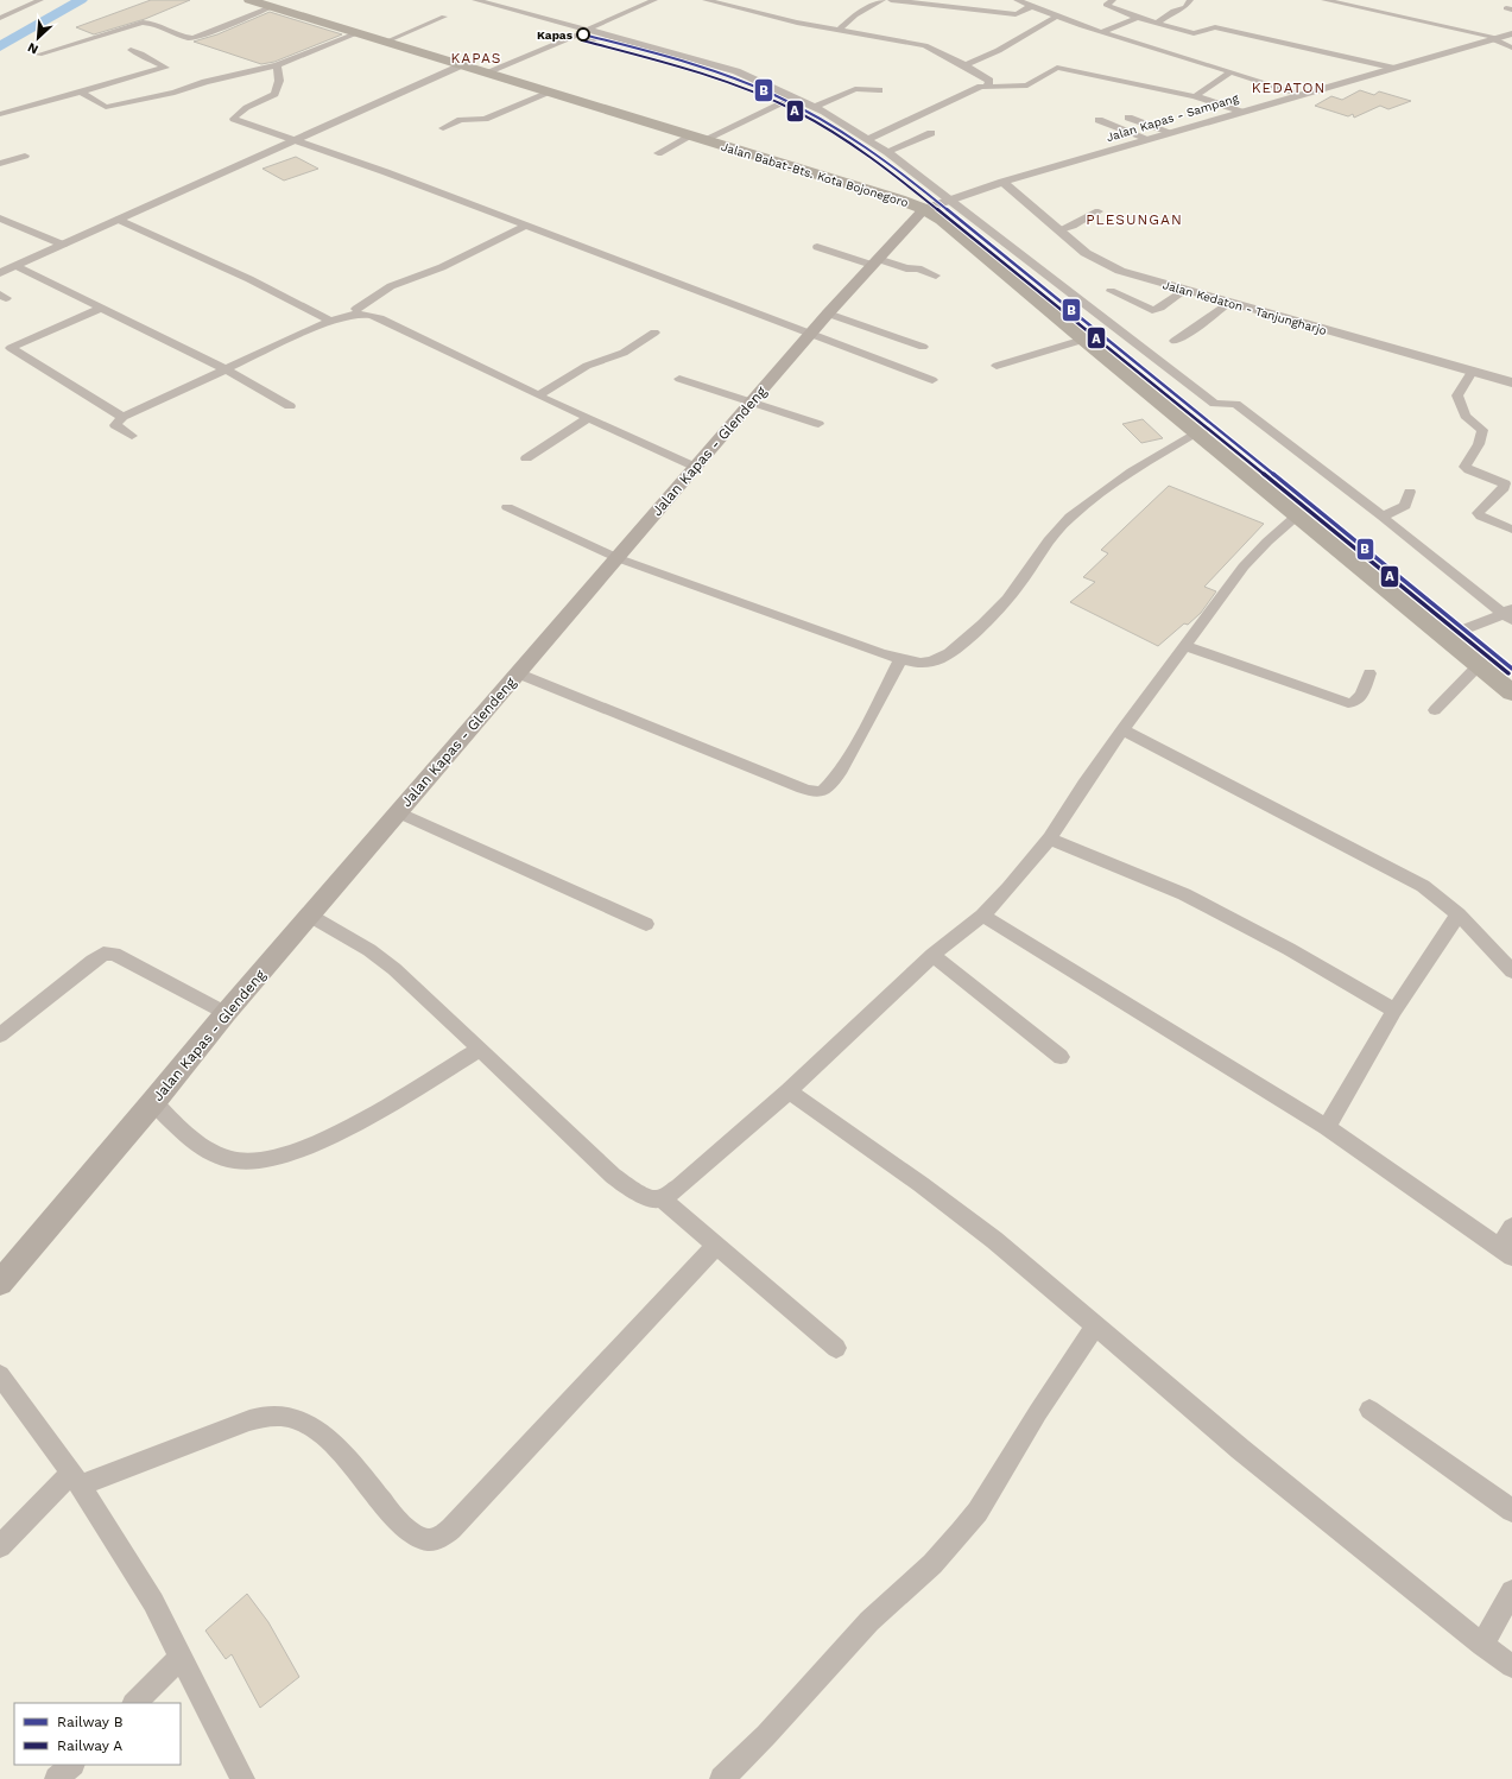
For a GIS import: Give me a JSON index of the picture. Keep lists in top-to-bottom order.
{
  "streets": {
    "highway": ["Jalan Babat-Bts. Kota Bojonegoro"],
    "main road": ["Jalan Kapas - Glendeng"],
    "street": ["Jalan Kapas - Sampang", "Jalan Kedaton - Tanjungharjo"]
  },
  "crossings": [
    ["Jalan Kapas - Sampang", "Jalan Babat-Bts. Kota Bojonegoro"],
    ["Jalan Kapas - Sampang", "Jalan Kedaton - Tanjungharjo"],
    ["Jalan Kapas - Sampang", "Jalan Kapas - Glendeng"],
    ["Jalan Babat-Bts. Kota Bojonegoro", "Jalan Kapas - Glendeng"]
  ],
  "districts": ["KAPAS", "KEDATON", "PLESUNGAN"],
  "places": ["Kapas"],
  "lines": ["rail line B", "rail line A"],
  "legend": ["Railway B", "Railway A"],
  "north": "bottom left"
}
